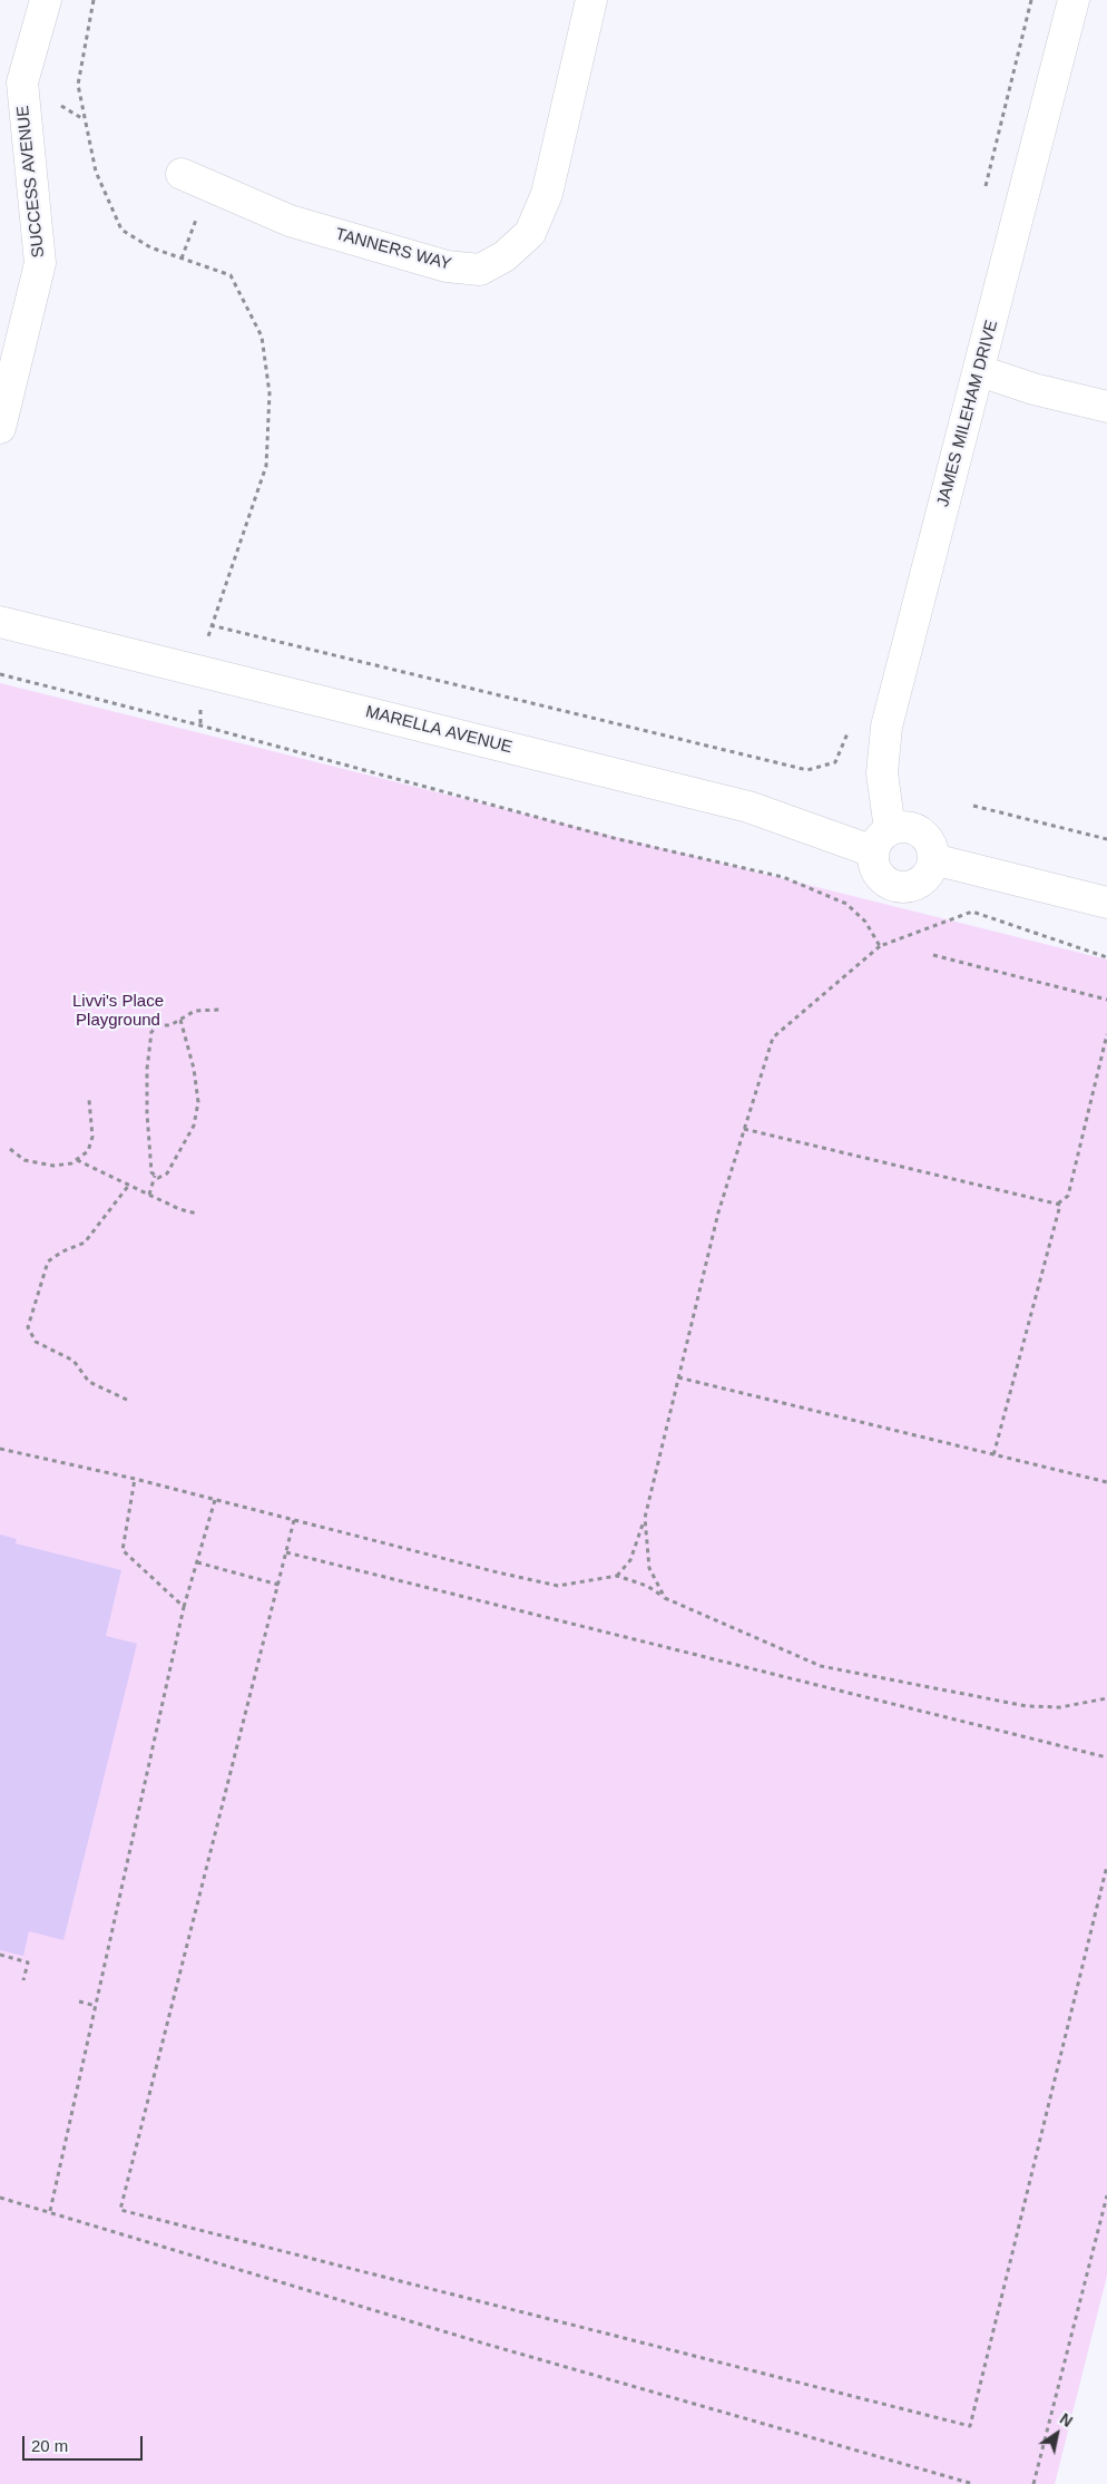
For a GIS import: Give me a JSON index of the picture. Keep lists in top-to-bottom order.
{
  "streets": {
    "street": [
      "SUCCESS AVENUE",
      "TANNERS WAY",
      "JAMES MILEHAM DRIVE",
      "MARELLA AVENUE"
    ]
  },
  "crossings": [
    ["JAMES MILEHAM DRIVE", "MARELLA AVENUE"]
  ],
  "parks": ["Livvi's Place Playground"],
  "scale_bar": "20 m",
  "north": "top right"
}
